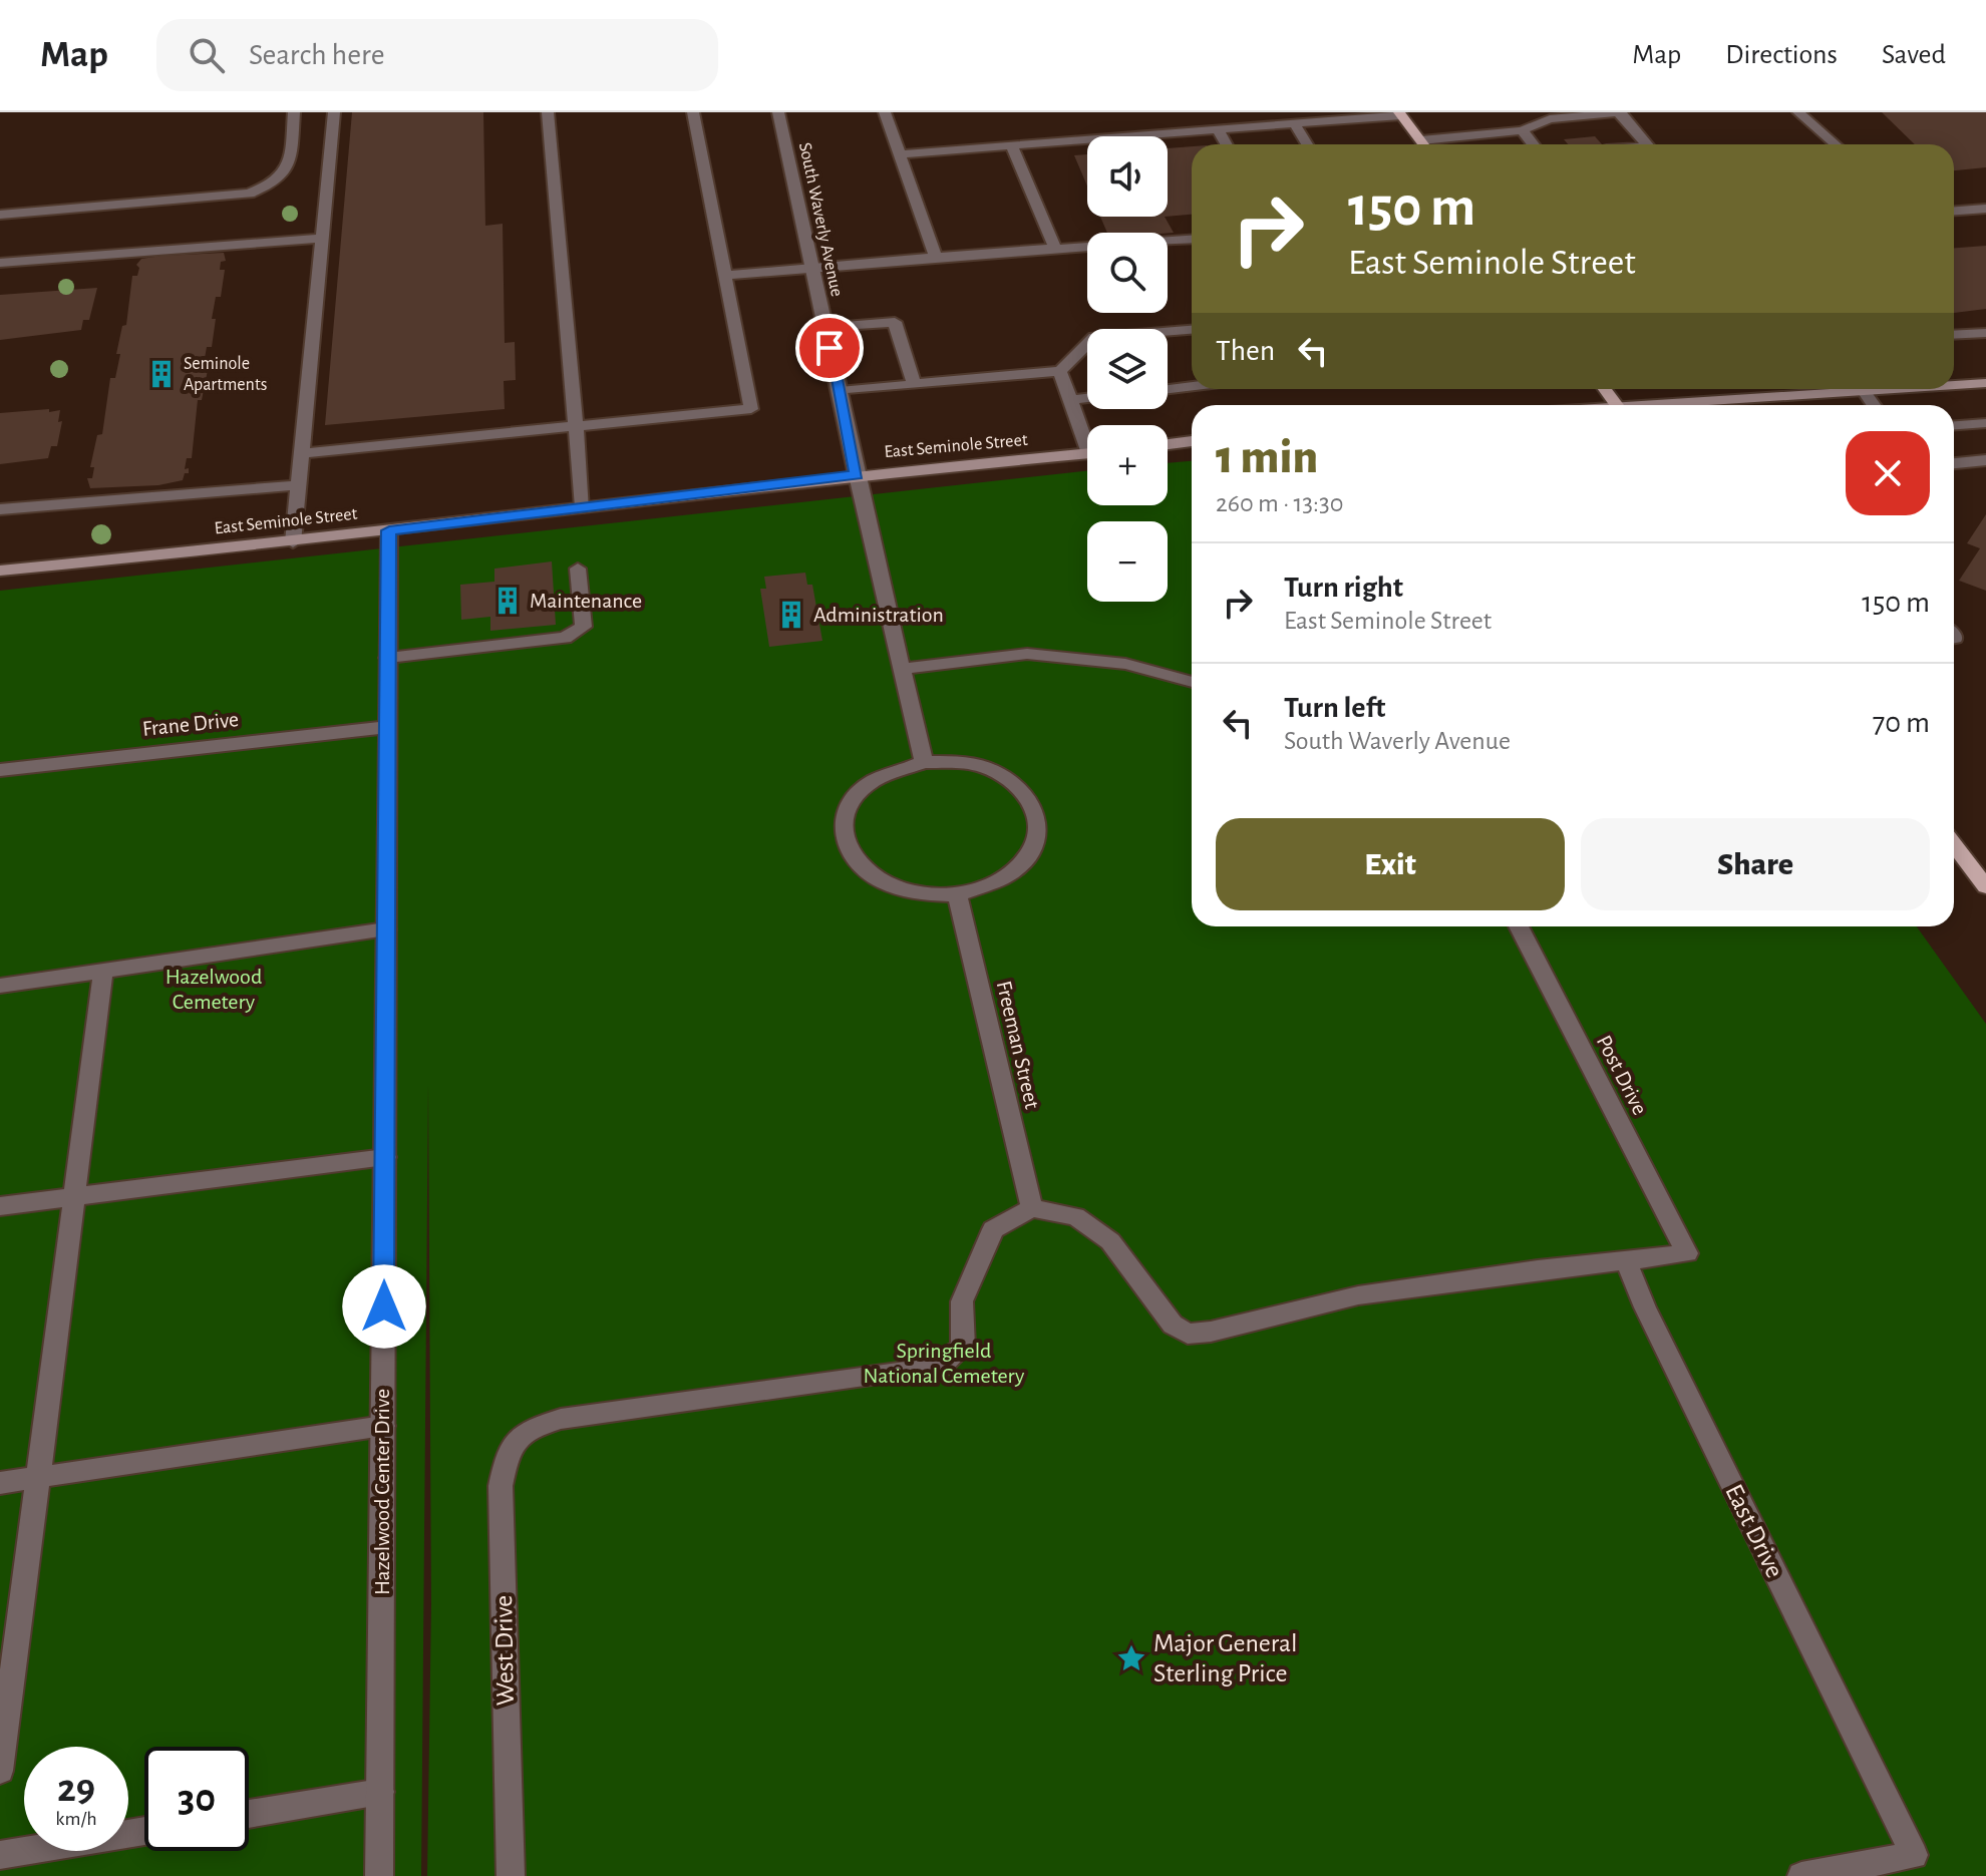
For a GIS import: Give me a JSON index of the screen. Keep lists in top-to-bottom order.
{
  "streets": {
    "street": [
      "South Waverly Avenue",
      "East Seminole Street",
      "Frane Drive",
      "Freeman Street",
      "Post Drive",
      "Hazelwood Center Drive",
      "East Drive",
      "West Drive"
    ]
  },
  "crossings": [
    ["South Waverly Avenue", "East Seminole Street"],
    ["East Seminole Street", "Hazelwood Center Drive"],
    ["Frane Drive", "Hazelwood Center Drive"],
    ["Freeman Street", "West Drive"],
    ["Post Drive", "East Drive"]
  ],
  "parks": ["Hazelwood Cemetery", "Springfield National Cemetery"],
  "places": {
    "building": ["Seminole Apartments", "Maintenance", "Administration"],
    "place": ["Major General Sterling Price"]
  },
  "page": {
    "header": "Map",
    "search": "Search here",
    "nav": ["Map", "Directions", "Saved"],
    "map_buttons": ["+", "−"],
    "turn": ["150 m", "East Seminole Street"],
    "then": "Then",
    "heading": ["1 min", "260 m · 13:30"],
    "list": [
      {
        "name": "Turn right",
        "note": "East Seminole Street",
        "value": "150 m"
      },
      {
        "name": "Turn left",
        "note": "South Waverly Avenue",
        "value": "70 m"
      }
    ],
    "buttons": ["Exit", "Share"],
    "speed": "29 km/h",
    "limit": "30"
  }
}
